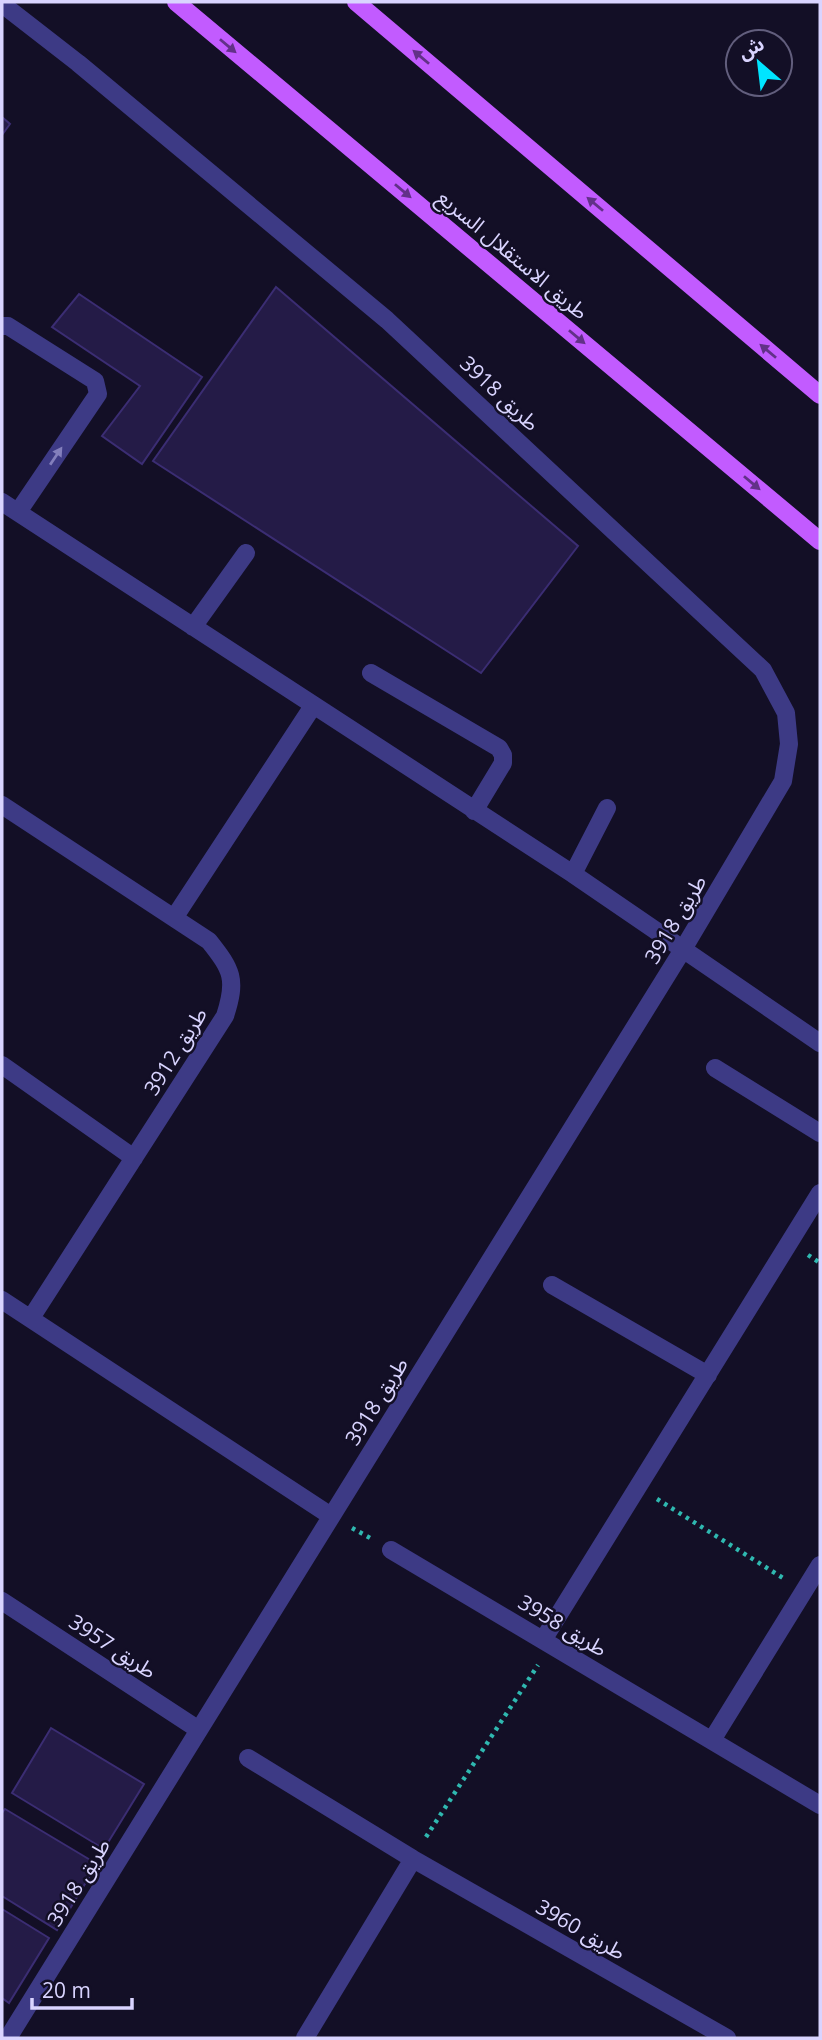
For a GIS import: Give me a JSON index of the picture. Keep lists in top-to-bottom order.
{
  "streets": {
    "main road": ["طريق الاستقلال السريع"],
    "street": [
      "طريق 3918",
      "طريق 3912",
      "طريق 3958",
      "طريق 3957",
      "طريق 3960"
    ]
  },
  "crossings": [
    ["طريق 3918", "طريق 3957"]
  ],
  "scale_bar": "20 m",
  "north": "top left"
}
